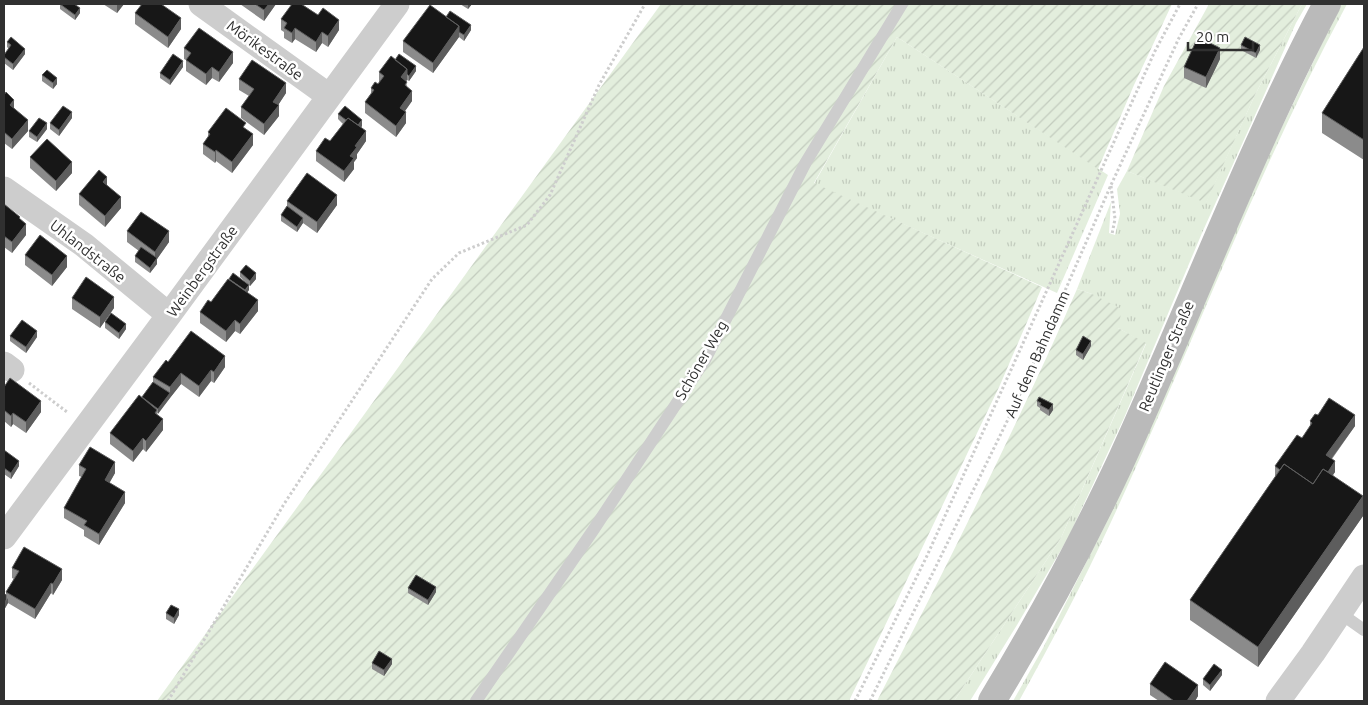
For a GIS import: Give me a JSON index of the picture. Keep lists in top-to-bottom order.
{
  "streets": {
    "main road": ["Reutlinger Straße"],
    "street": ["Mörikestraße", "Uhlandstraße", "Weinbergstraße"],
    "lane": ["Schöner Weg"],
    "path": ["Auf dem Bahndamm"]
  },
  "crossings": [
    ["Mörikestraße", "Weinbergstraße"],
    ["Uhlandstraße", "Weinbergstraße"]
  ],
  "scale_bar": "20 m"
}
